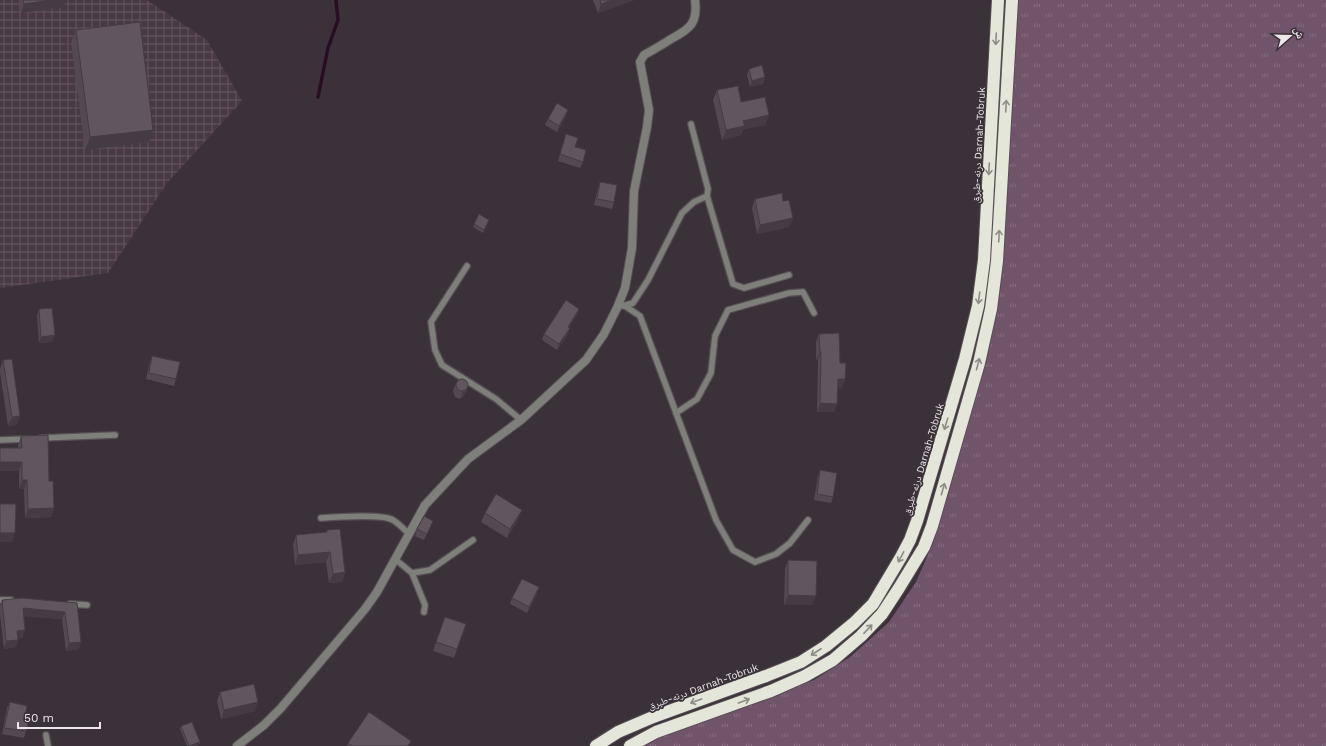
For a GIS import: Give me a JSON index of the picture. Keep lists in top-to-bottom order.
{
  "streets": {
    "highway": ["درنه-طبرق Darnah-Tobruk"]
  },
  "scale_bar": "50 m",
  "north": "right"
}
